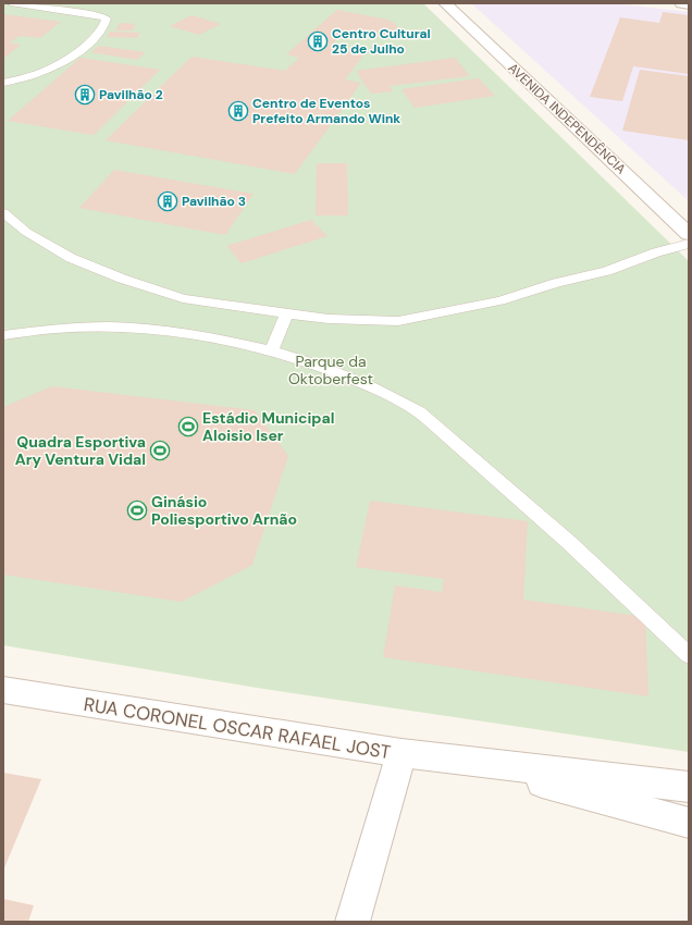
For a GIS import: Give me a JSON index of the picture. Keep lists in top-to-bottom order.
{
  "streets": {
    "main road": ["AVENIDA INDEPENDÊNCIA", "RUA CORONEL OSCAR RAFAEL JOST"]
  },
  "parks": ["Parque da Oktoberfest"],
  "places": {
    "building": [
      "Centro Cultural 25 de Julho",
      "Pavilhão 2",
      "Centro de Eventos Prefeito Armando Wink",
      "Pavilhão 3"
    ],
    "sports": ["Estádio Municipal Aloisio Iser", "Quadra Esportiva Ary Ventura Vidal", "Ginásio Poliesportivo Arnão"]
  }
}
